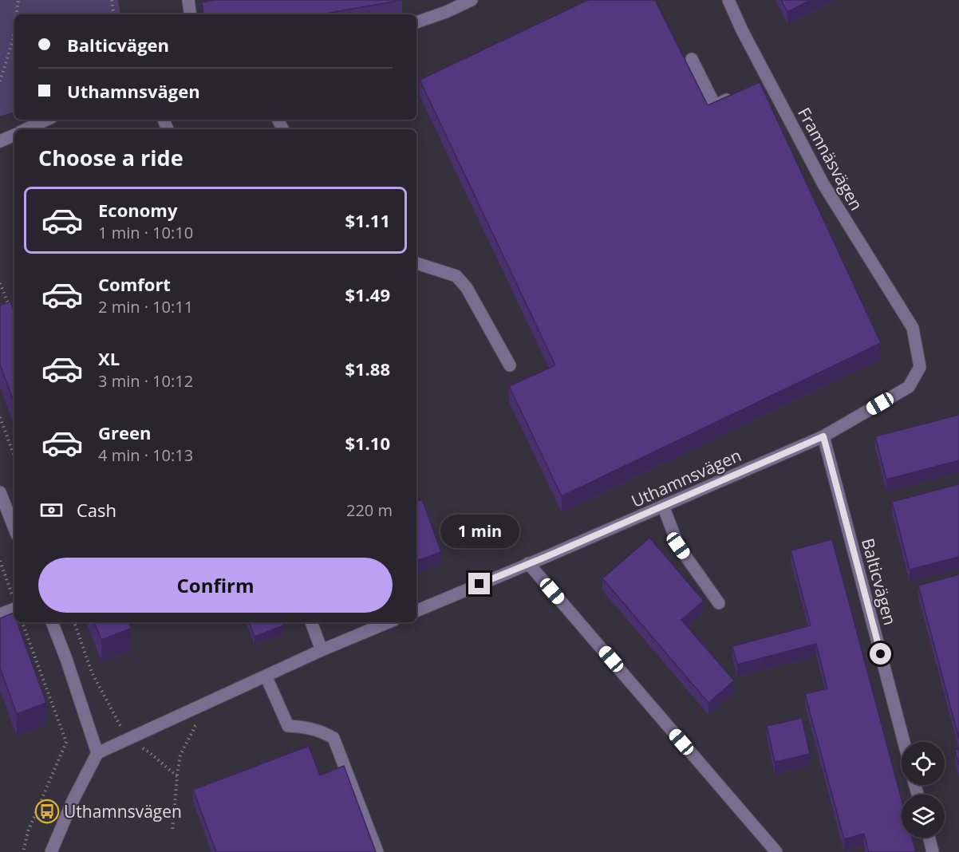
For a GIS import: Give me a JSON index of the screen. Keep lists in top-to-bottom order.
{
  "streets": {
    "street": ["Framnäsvägen", "Uthamnsvägen", "Balticvägen"]
  },
  "crossings": [
    ["Framnäsvägen", "Uthamnsvägen"],
    ["Uthamnsvägen", "Balticvägen"]
  ],
  "places": {
    "bus stop": ["Uthamnsvägen"]
  },
  "page": {
    "banner": ["Balticvägen", "Uthamnsvägen"],
    "heading": "Choose a ride",
    "list": [
      {
        "name": "Economy",
        "note": "1 min · 10:10",
        "value": "$1.11"
      },
      {
        "name": "Comfort",
        "note": "2 min · 10:11",
        "value": "$1.49"
      },
      {
        "name": "XL",
        "note": "3 min · 10:12",
        "value": "$1.88"
      },
      {
        "name": "Green",
        "note": "4 min · 10:13",
        "value": "$1.10"
      }
    ],
    "pay": ["Cash", "220 m"],
    "bubble": "1 min",
    "buttons": "Confirm"
  }
}
